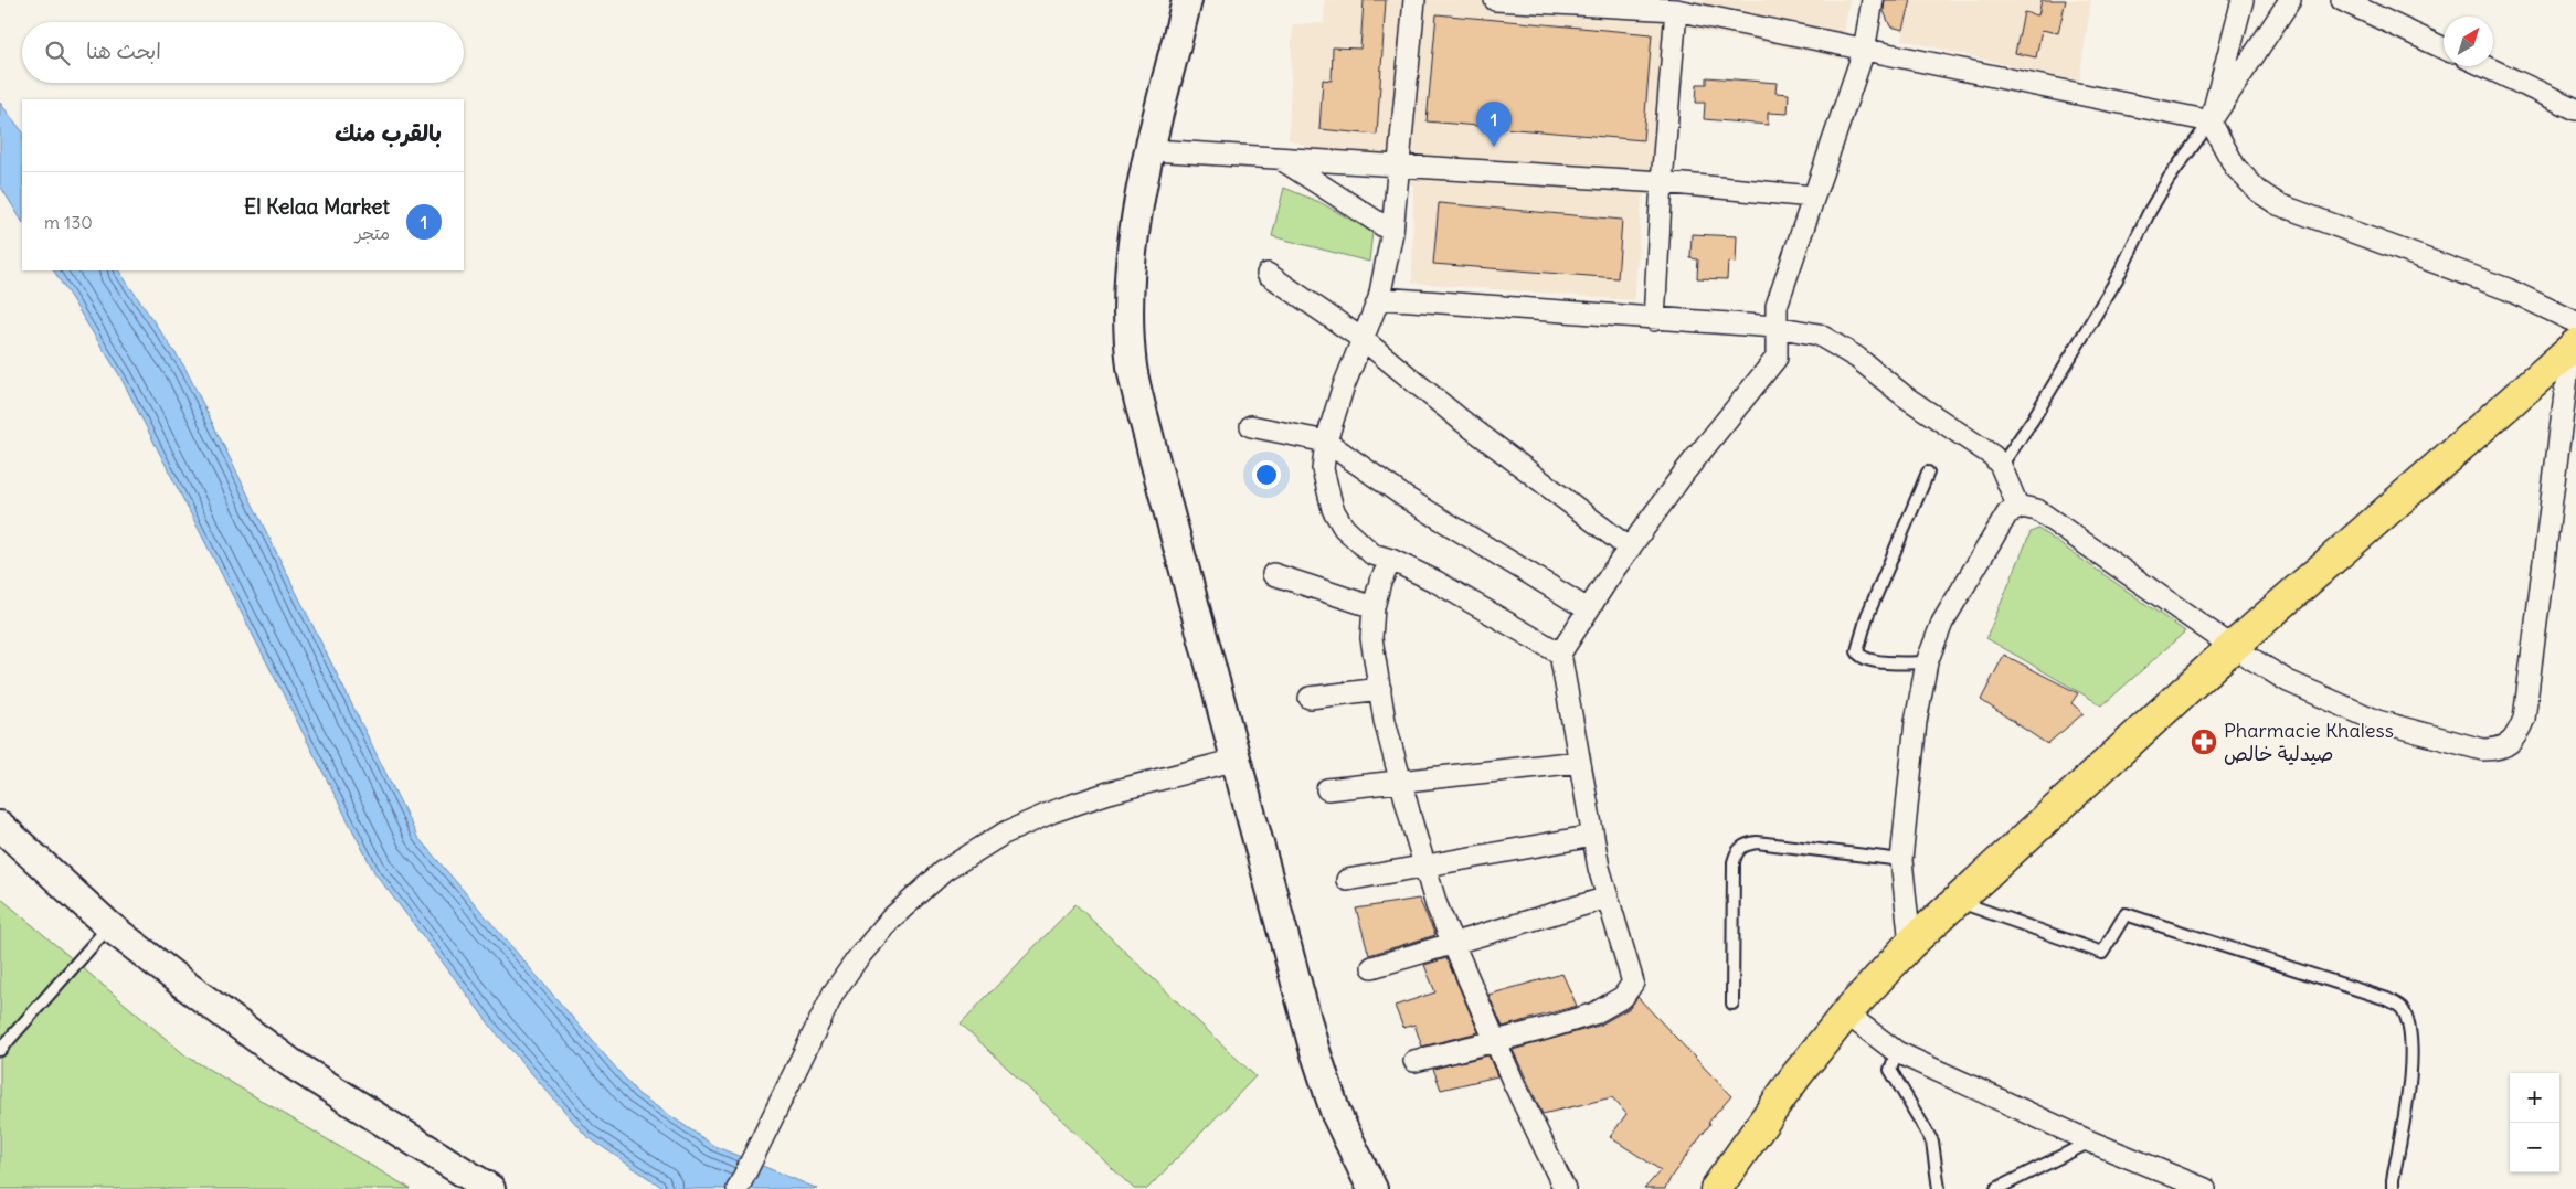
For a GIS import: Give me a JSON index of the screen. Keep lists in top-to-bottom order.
{
  "places": {
    "pharmacy": ["Pharmacie Khaless صيدلية خالص"]
  },
  "north": "top right",
  "page": {
    "search": "ابحث هنا",
    "heading": "بالقرب منك",
    "pins": "1",
    "list": [
      {
        "mark": "1",
        "name": "El Kelaa Market",
        "note": "متجر",
        "value": "130 m"
      }
    ],
    "map_buttons": ["+", "−"]
  }
}
